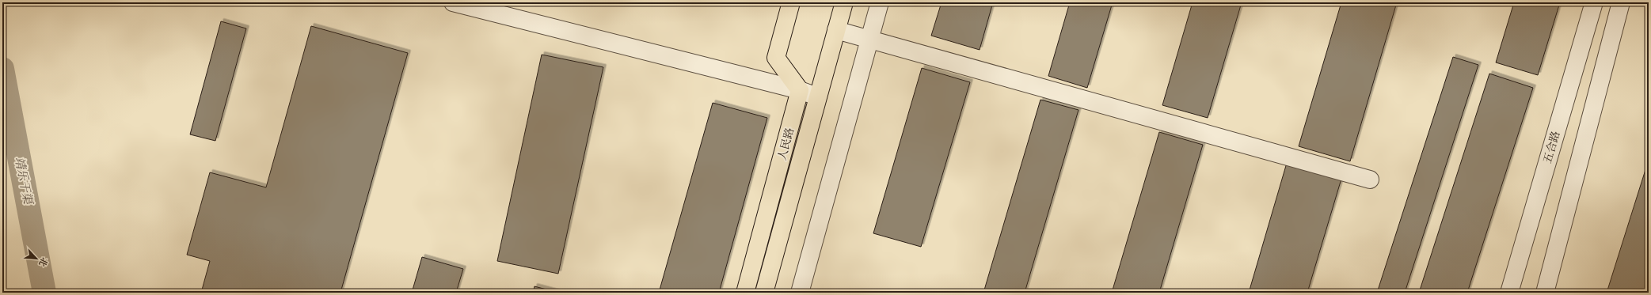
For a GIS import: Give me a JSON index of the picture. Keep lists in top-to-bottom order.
{
  "streets": {
    "main road": ["人民路"],
    "street": ["五合路"]
  },
  "water": ["靖乐干渠"],
  "north": "bottom right"
}
